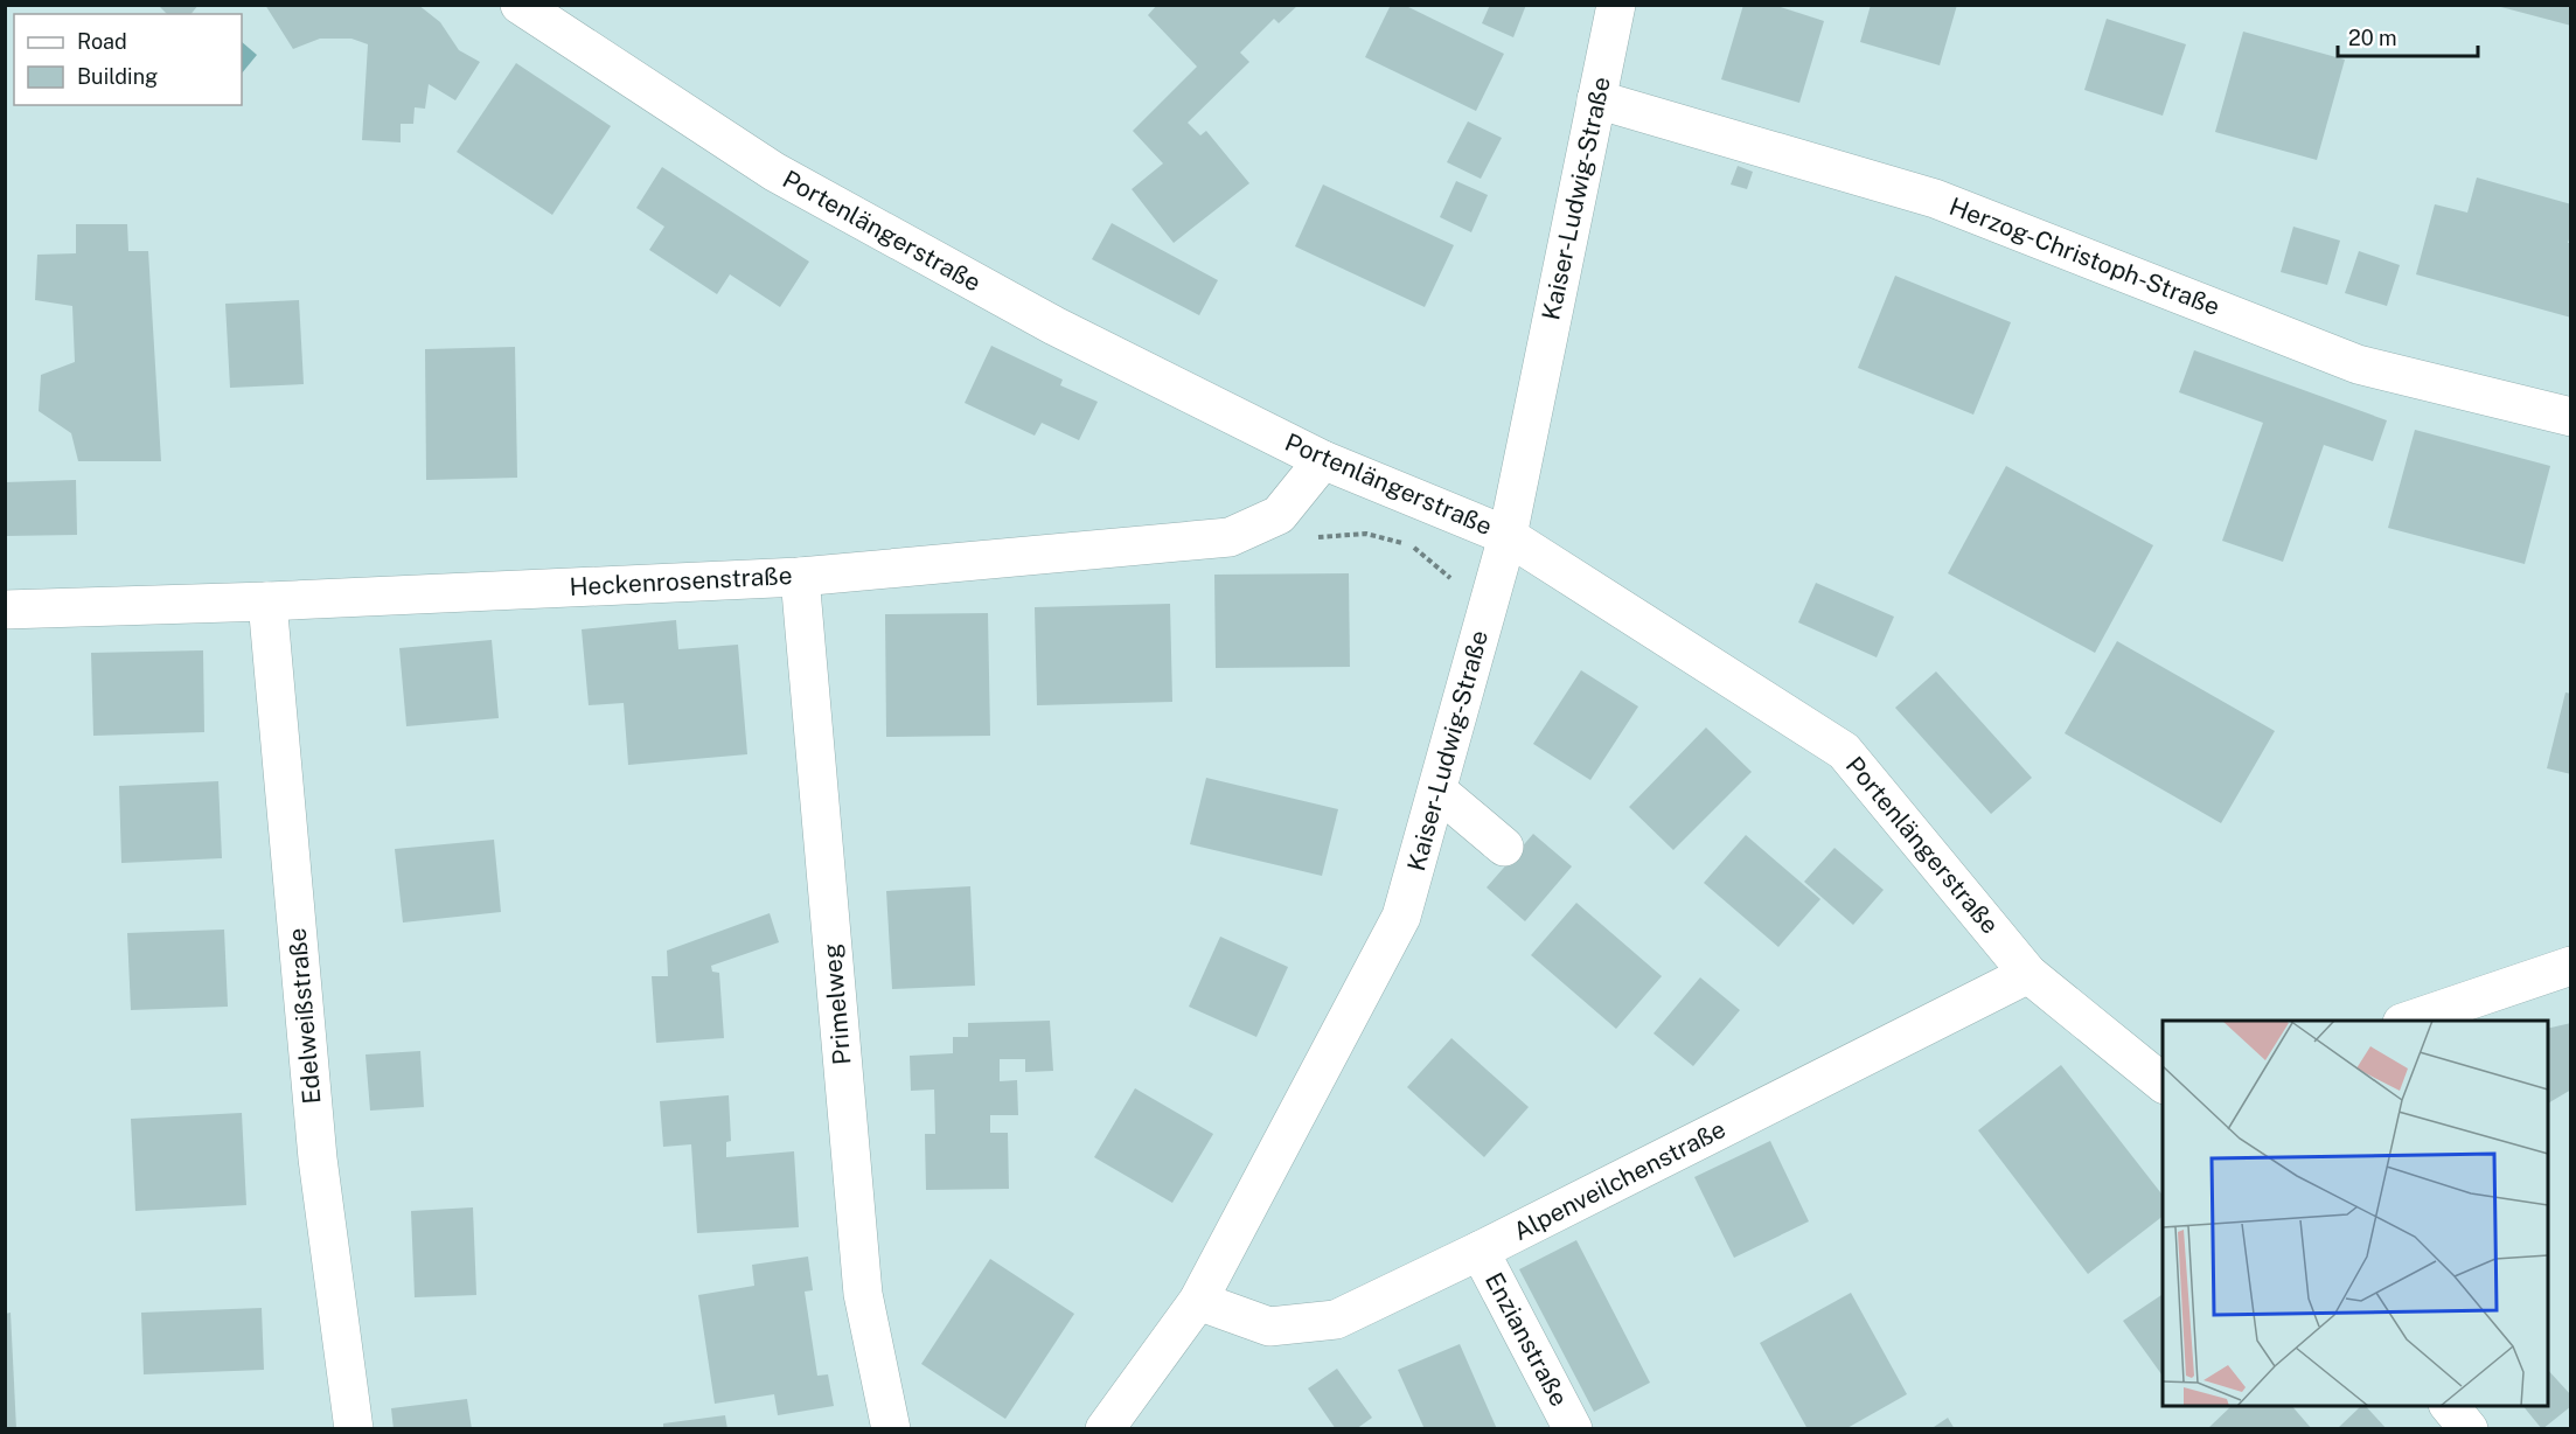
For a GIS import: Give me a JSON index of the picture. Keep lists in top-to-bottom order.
{
  "streets": {
    "street": [
      "Kaiser-Ludwig-Straße",
      "Portenlängerstraße",
      "Herzog-Christoph-Straße",
      "Heckenrosenstraße",
      "Primelweg",
      "Edelweißstraße",
      "Alpenveilchenstraße",
      "Enzianstraße"
    ]
  },
  "crossings": [
    ["Kaiser-Ludwig-Straße", "Portenlängerstraße"],
    ["Kaiser-Ludwig-Straße", "Herzog-Christoph-Straße"],
    ["Kaiser-Ludwig-Straße", "Alpenveilchenstraße"],
    ["Portenlängerstraße", "Heckenrosenstraße"],
    ["Portenlängerstraße", "Alpenveilchenstraße"],
    ["Heckenrosenstraße", "Primelweg"],
    ["Heckenrosenstraße", "Edelweißstraße"],
    ["Alpenveilchenstraße", "Enzianstraße"]
  ],
  "legend": ["Road", "Building"],
  "scale_bar": "20 m"
}
